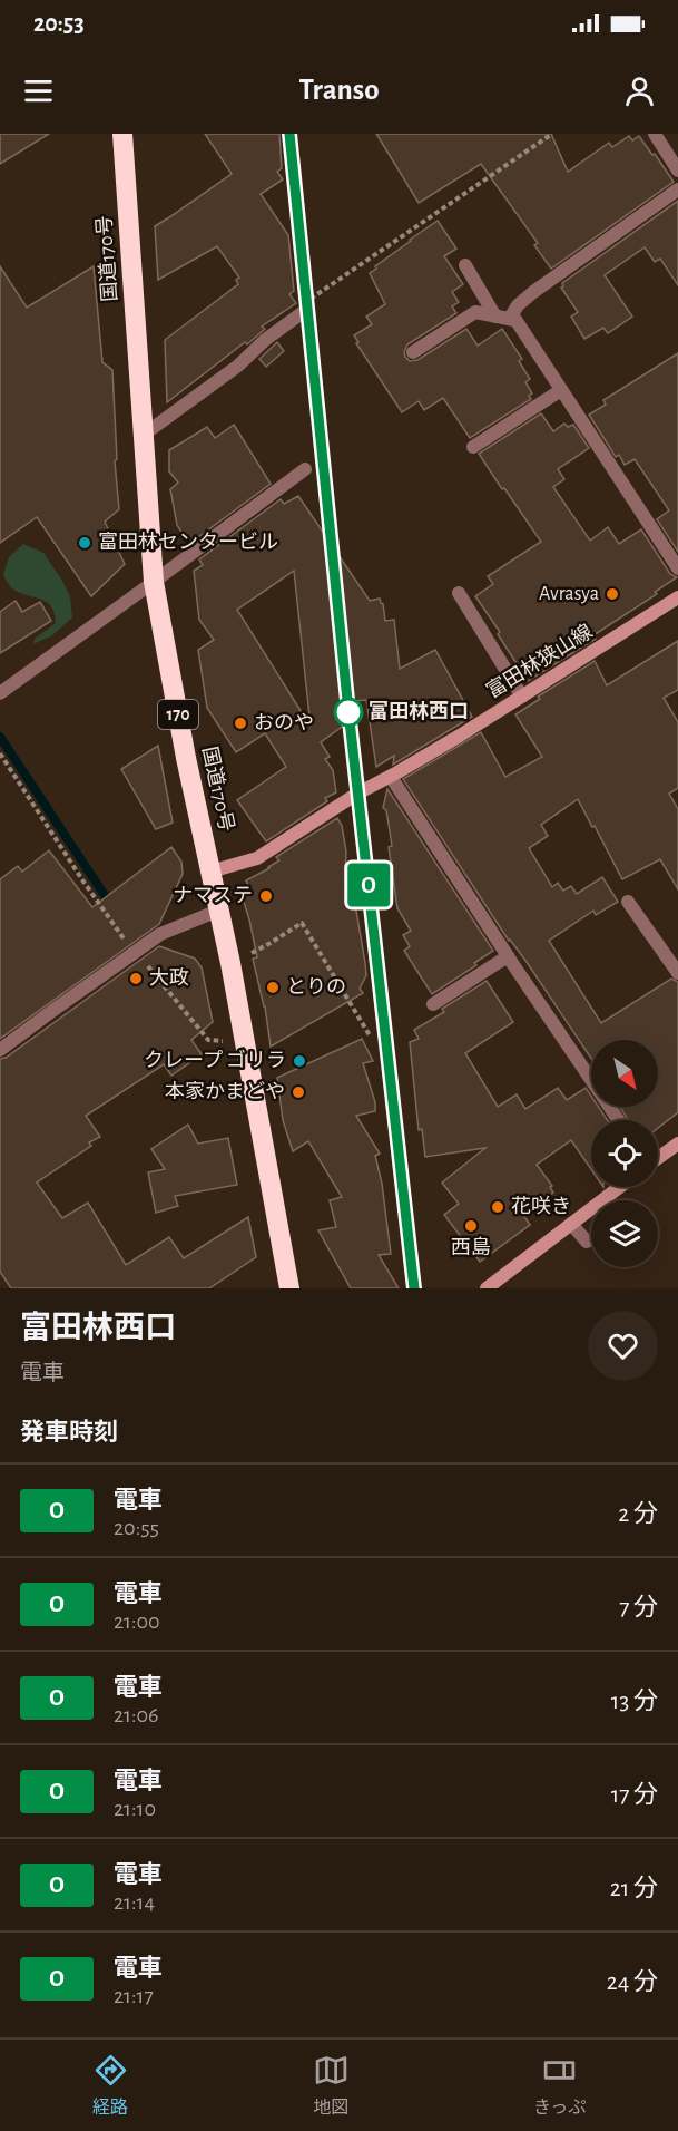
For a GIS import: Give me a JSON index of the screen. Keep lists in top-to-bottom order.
{
  "streets": {
    "highway": ["国道170号", "170"],
    "main road": ["富田林狭山線"]
  },
  "crossings": [
    ["国道170号", "富田林狭山線"]
  ],
  "places": [
    "富田林センタービル",
    "Avrasya",
    "富田林西口",
    "おのや",
    "ナマステ",
    "大政",
    "とりの",
    "クレープ ゴリラ",
    "本家かまどや",
    "花咲き",
    "西島"
  ],
  "north": "bottom right",
  "page": {
    "status": "20:53",
    "header": "Transo",
    "on_map": "O",
    "heading": [
      ["富田林西口", "電車"],
      "発車時刻"
    ],
    "list": [
      {
        "mark": "O",
        "name": "電車",
        "note": "20:55",
        "value": "2 分"
      },
      {
        "mark": "O",
        "name": "電車",
        "note": "21:00",
        "value": "7 分"
      },
      {
        "mark": "O",
        "name": "電車",
        "note": "21:06",
        "value": "13 分"
      },
      {
        "mark": "O",
        "name": "電車",
        "note": "21:10",
        "value": "17 分"
      },
      {
        "mark": "O",
        "name": "電車",
        "note": "21:14",
        "value": "21 分"
      },
      {
        "mark": "O",
        "name": "電車",
        "note": "21:17",
        "value": "24 分"
      }
    ],
    "tabs": ["経路", "地図", "きっぷ"]
  }
}
